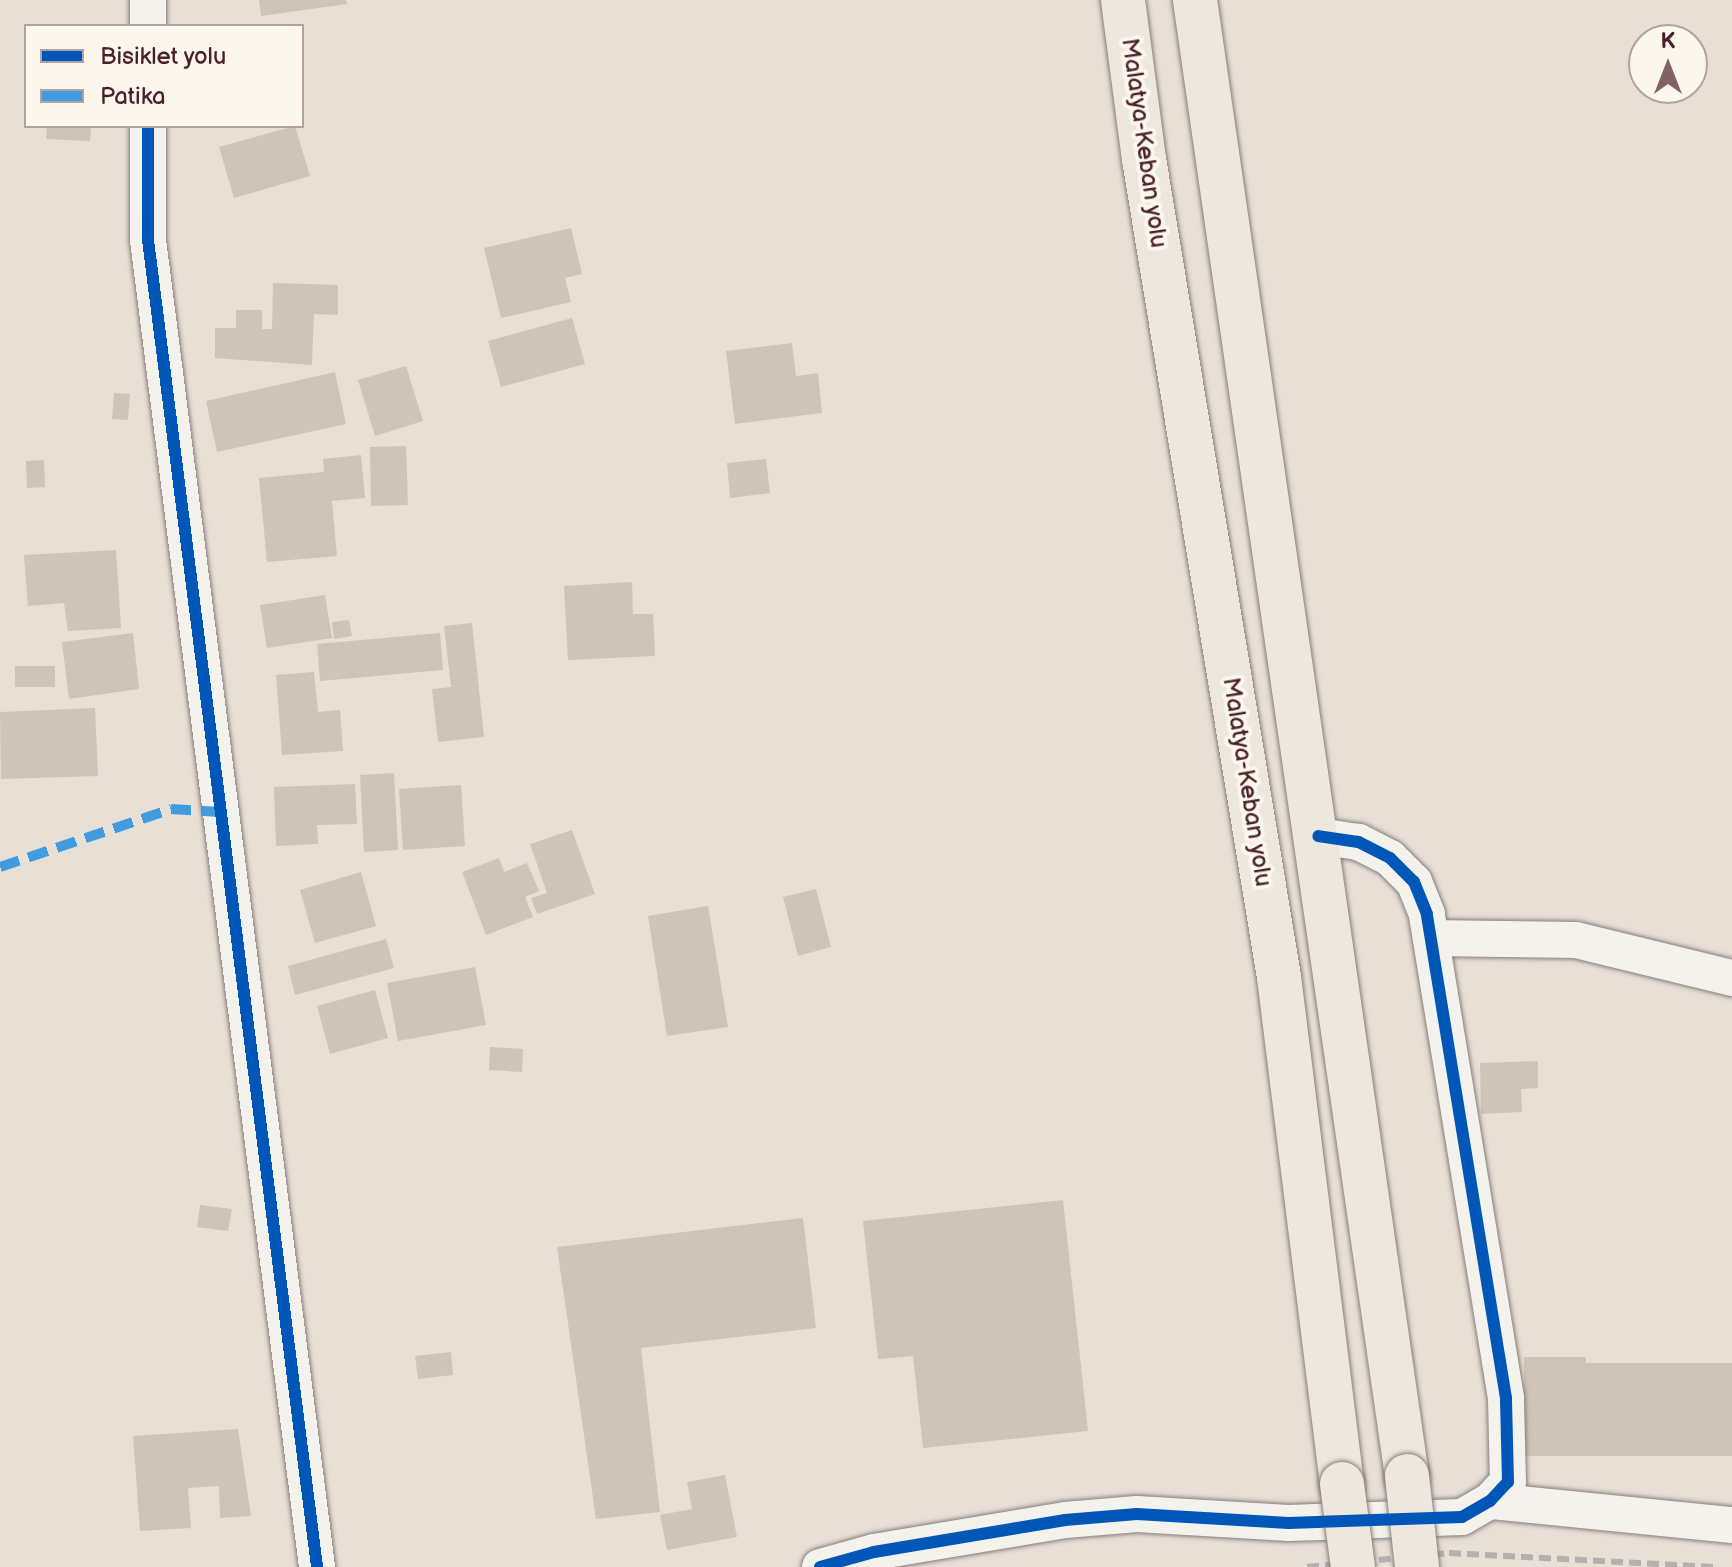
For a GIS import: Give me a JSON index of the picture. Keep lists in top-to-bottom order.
{
  "streets": {
    "highway": ["Malatya-Keban yolu"]
  },
  "legend": ["Bisiklet yolu", "Patika"],
  "north": "top"
}
